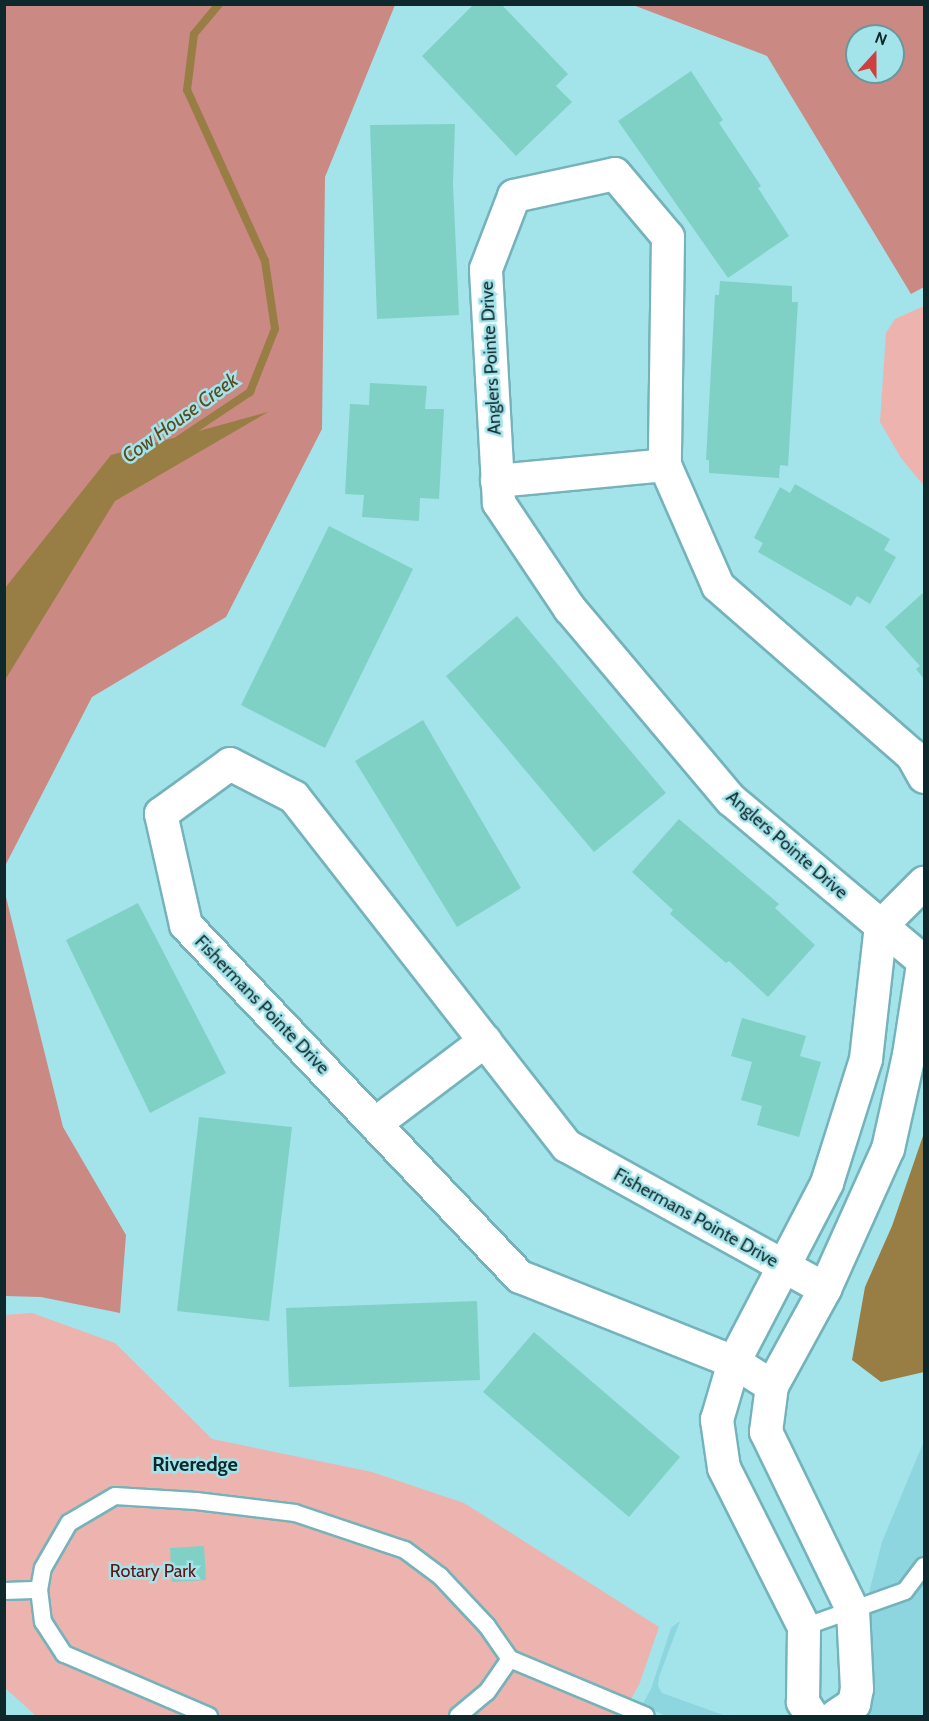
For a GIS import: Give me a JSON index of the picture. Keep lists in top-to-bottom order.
{
  "streets": {
    "street": ["Anglers Pointe Drive", "Fishermans Pointe Drive"]
  },
  "crossings": [
    ["Anglers Pointe Drive", "Fishermans Pointe Drive"]
  ],
  "districts": ["Riveredge"],
  "water": ["Cow House Creek"],
  "parks": ["Rotary Park"],
  "north": "top"
}
